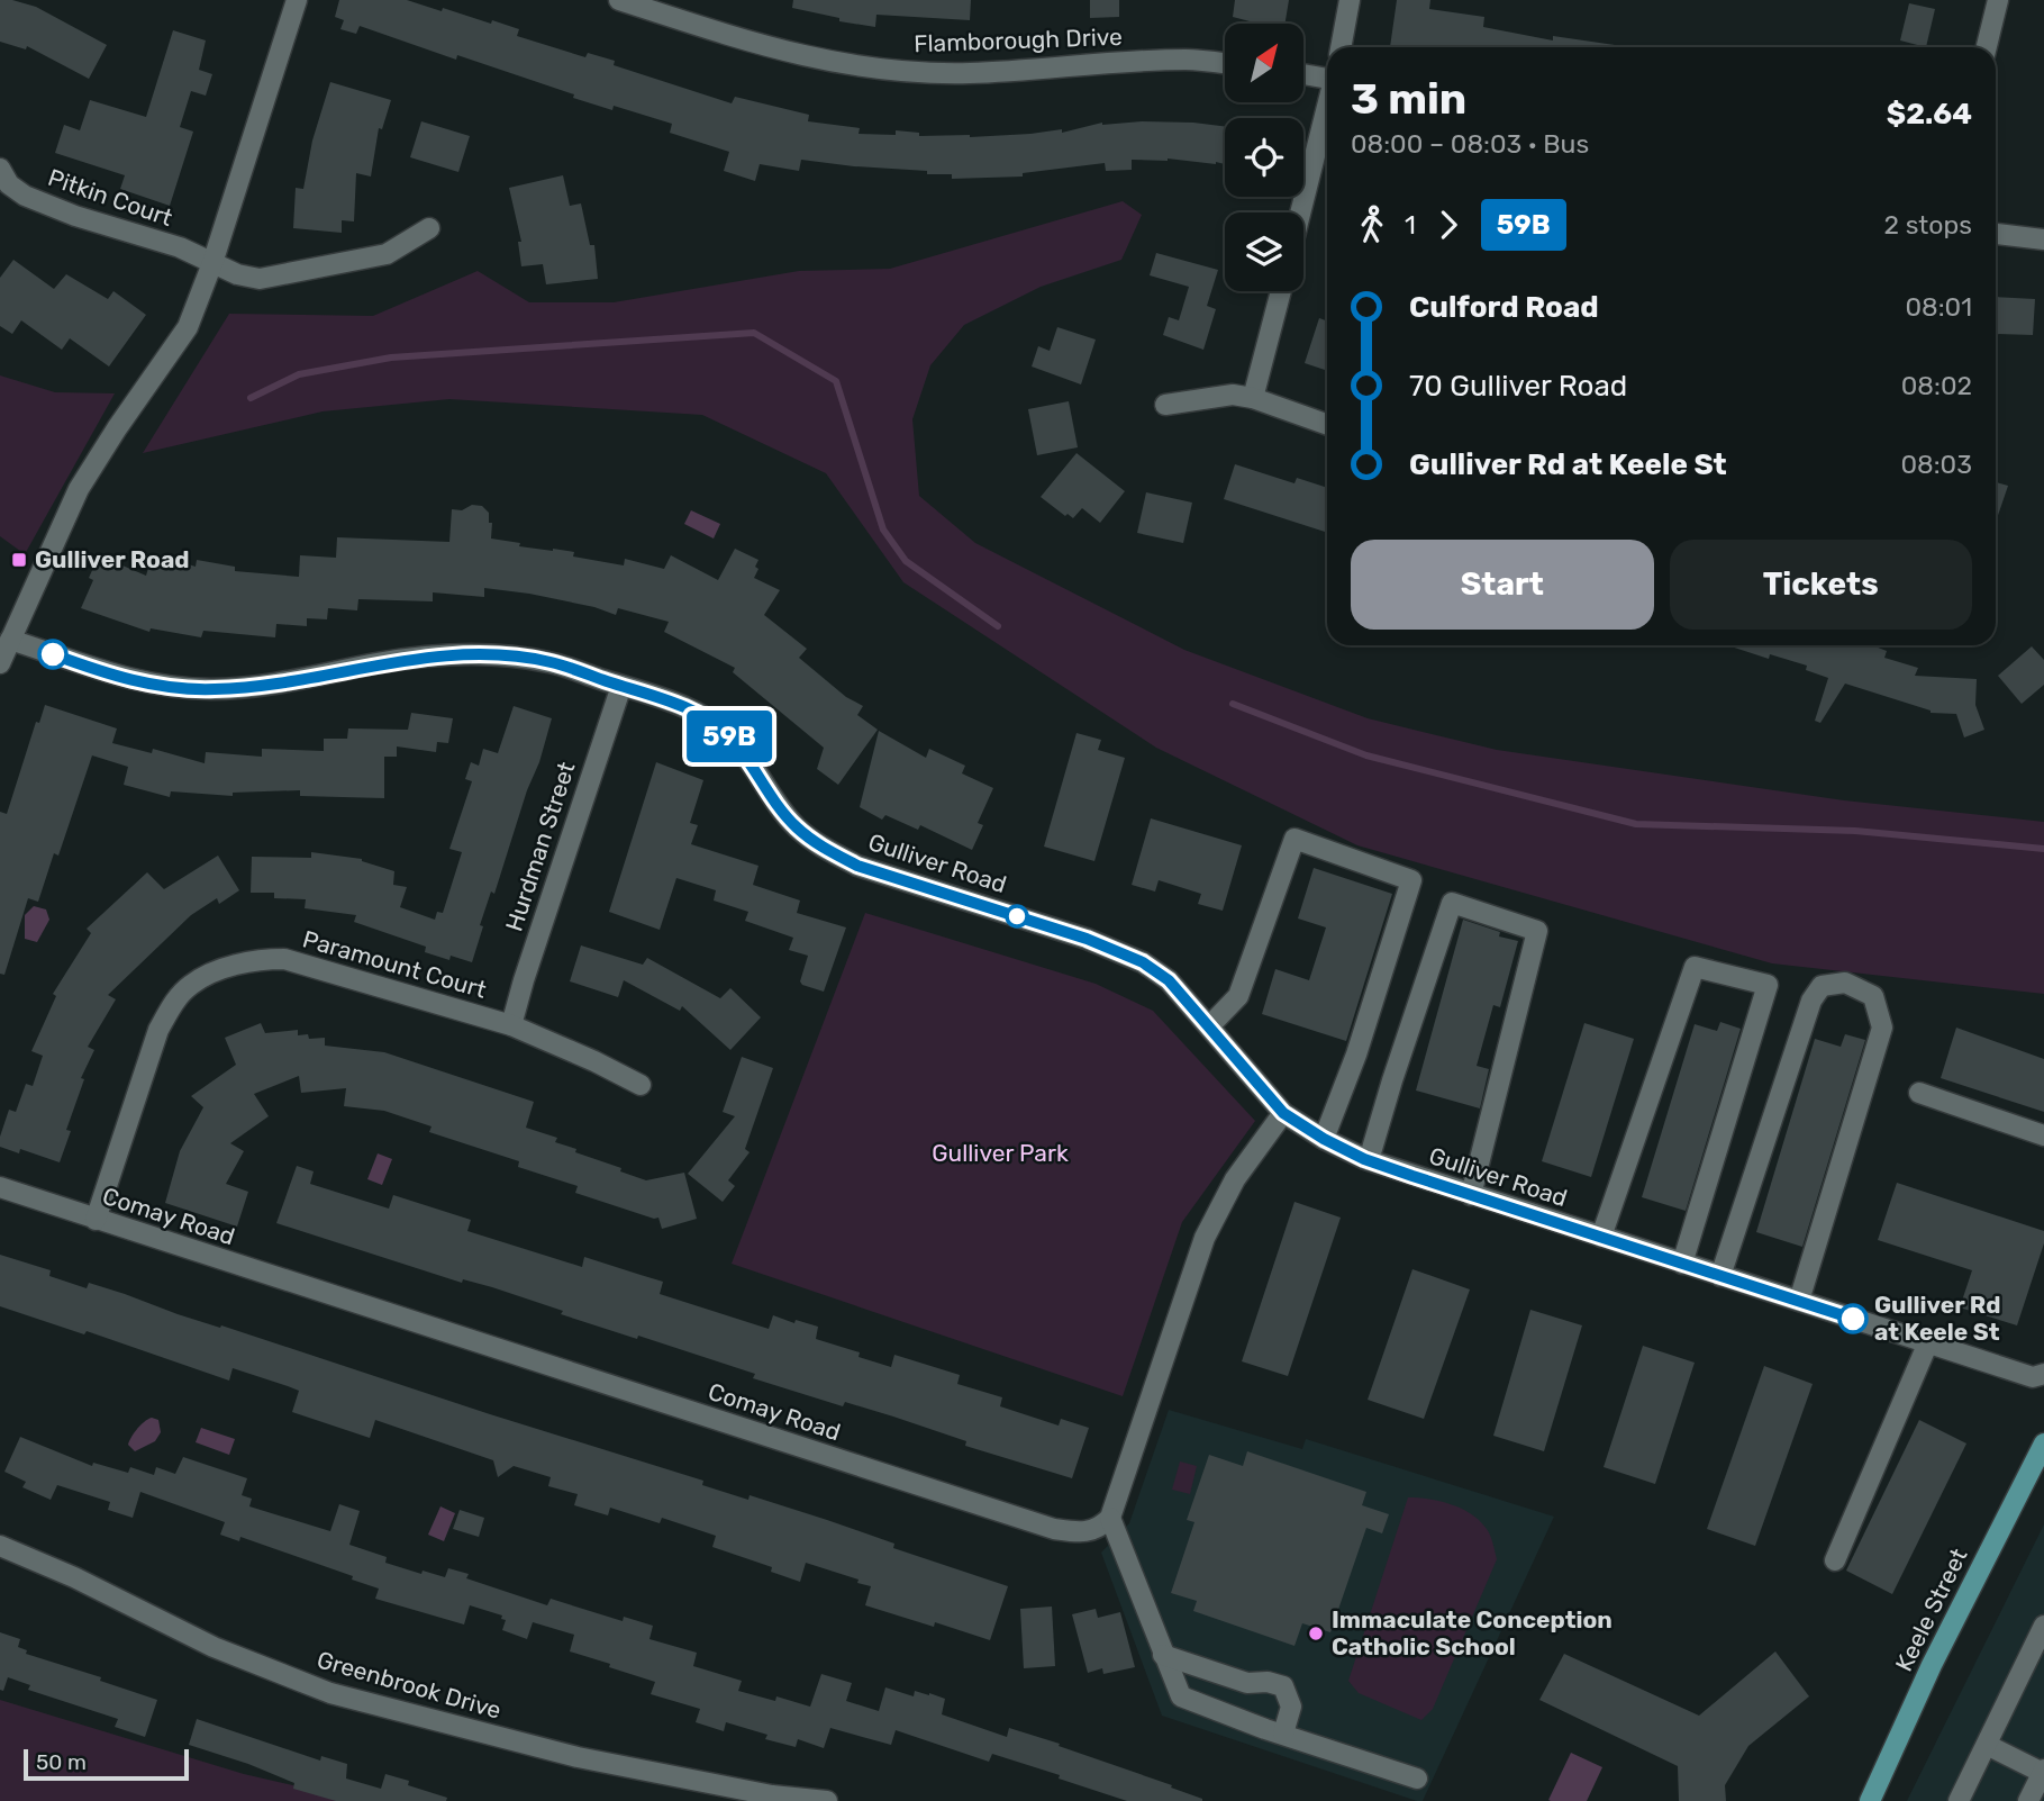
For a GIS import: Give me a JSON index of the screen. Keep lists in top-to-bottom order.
{
  "streets": {
    "main road": ["Keele Street"],
    "street": [
      "Flamborough Drive",
      "Pitkin Court",
      "Hurdman Street",
      "Gulliver Road",
      "Paramount Court",
      "Comay Road",
      "Greenbrook Drive"
    ]
  },
  "crossings": [
    ["Hurdman Street", "Gulliver Road"],
    ["Hurdman Street", "Paramount Court"],
    ["Paramount Court", "Comay Road"]
  ],
  "parks": ["Gulliver Park"],
  "places": {
    "transit": ["Gulliver Road"],
    "other": ["Gulliver Rd at Keele St", "Immaculate Conception Catholic School"]
  },
  "lines": ["bus line 59B"],
  "scale_bar": "50 m",
  "north": "top right",
  "page": {
    "on_map": "59B",
    "heading": ["3 min", "08:00 – 08:03 · Bus", "$2.64"],
    "legs": ["1", "59B", "2 stops"],
    "list": [
      {
        "name": "Culford Road",
        "value": "08:01"
      },
      {
        "name": "70 Gulliver Road",
        "value": "08:02"
      },
      {
        "name": "Gulliver Rd at Keele St",
        "value": "08:03"
      }
    ],
    "buttons": ["Start", "Tickets"],
    "scale": "50 m"
  }
}
